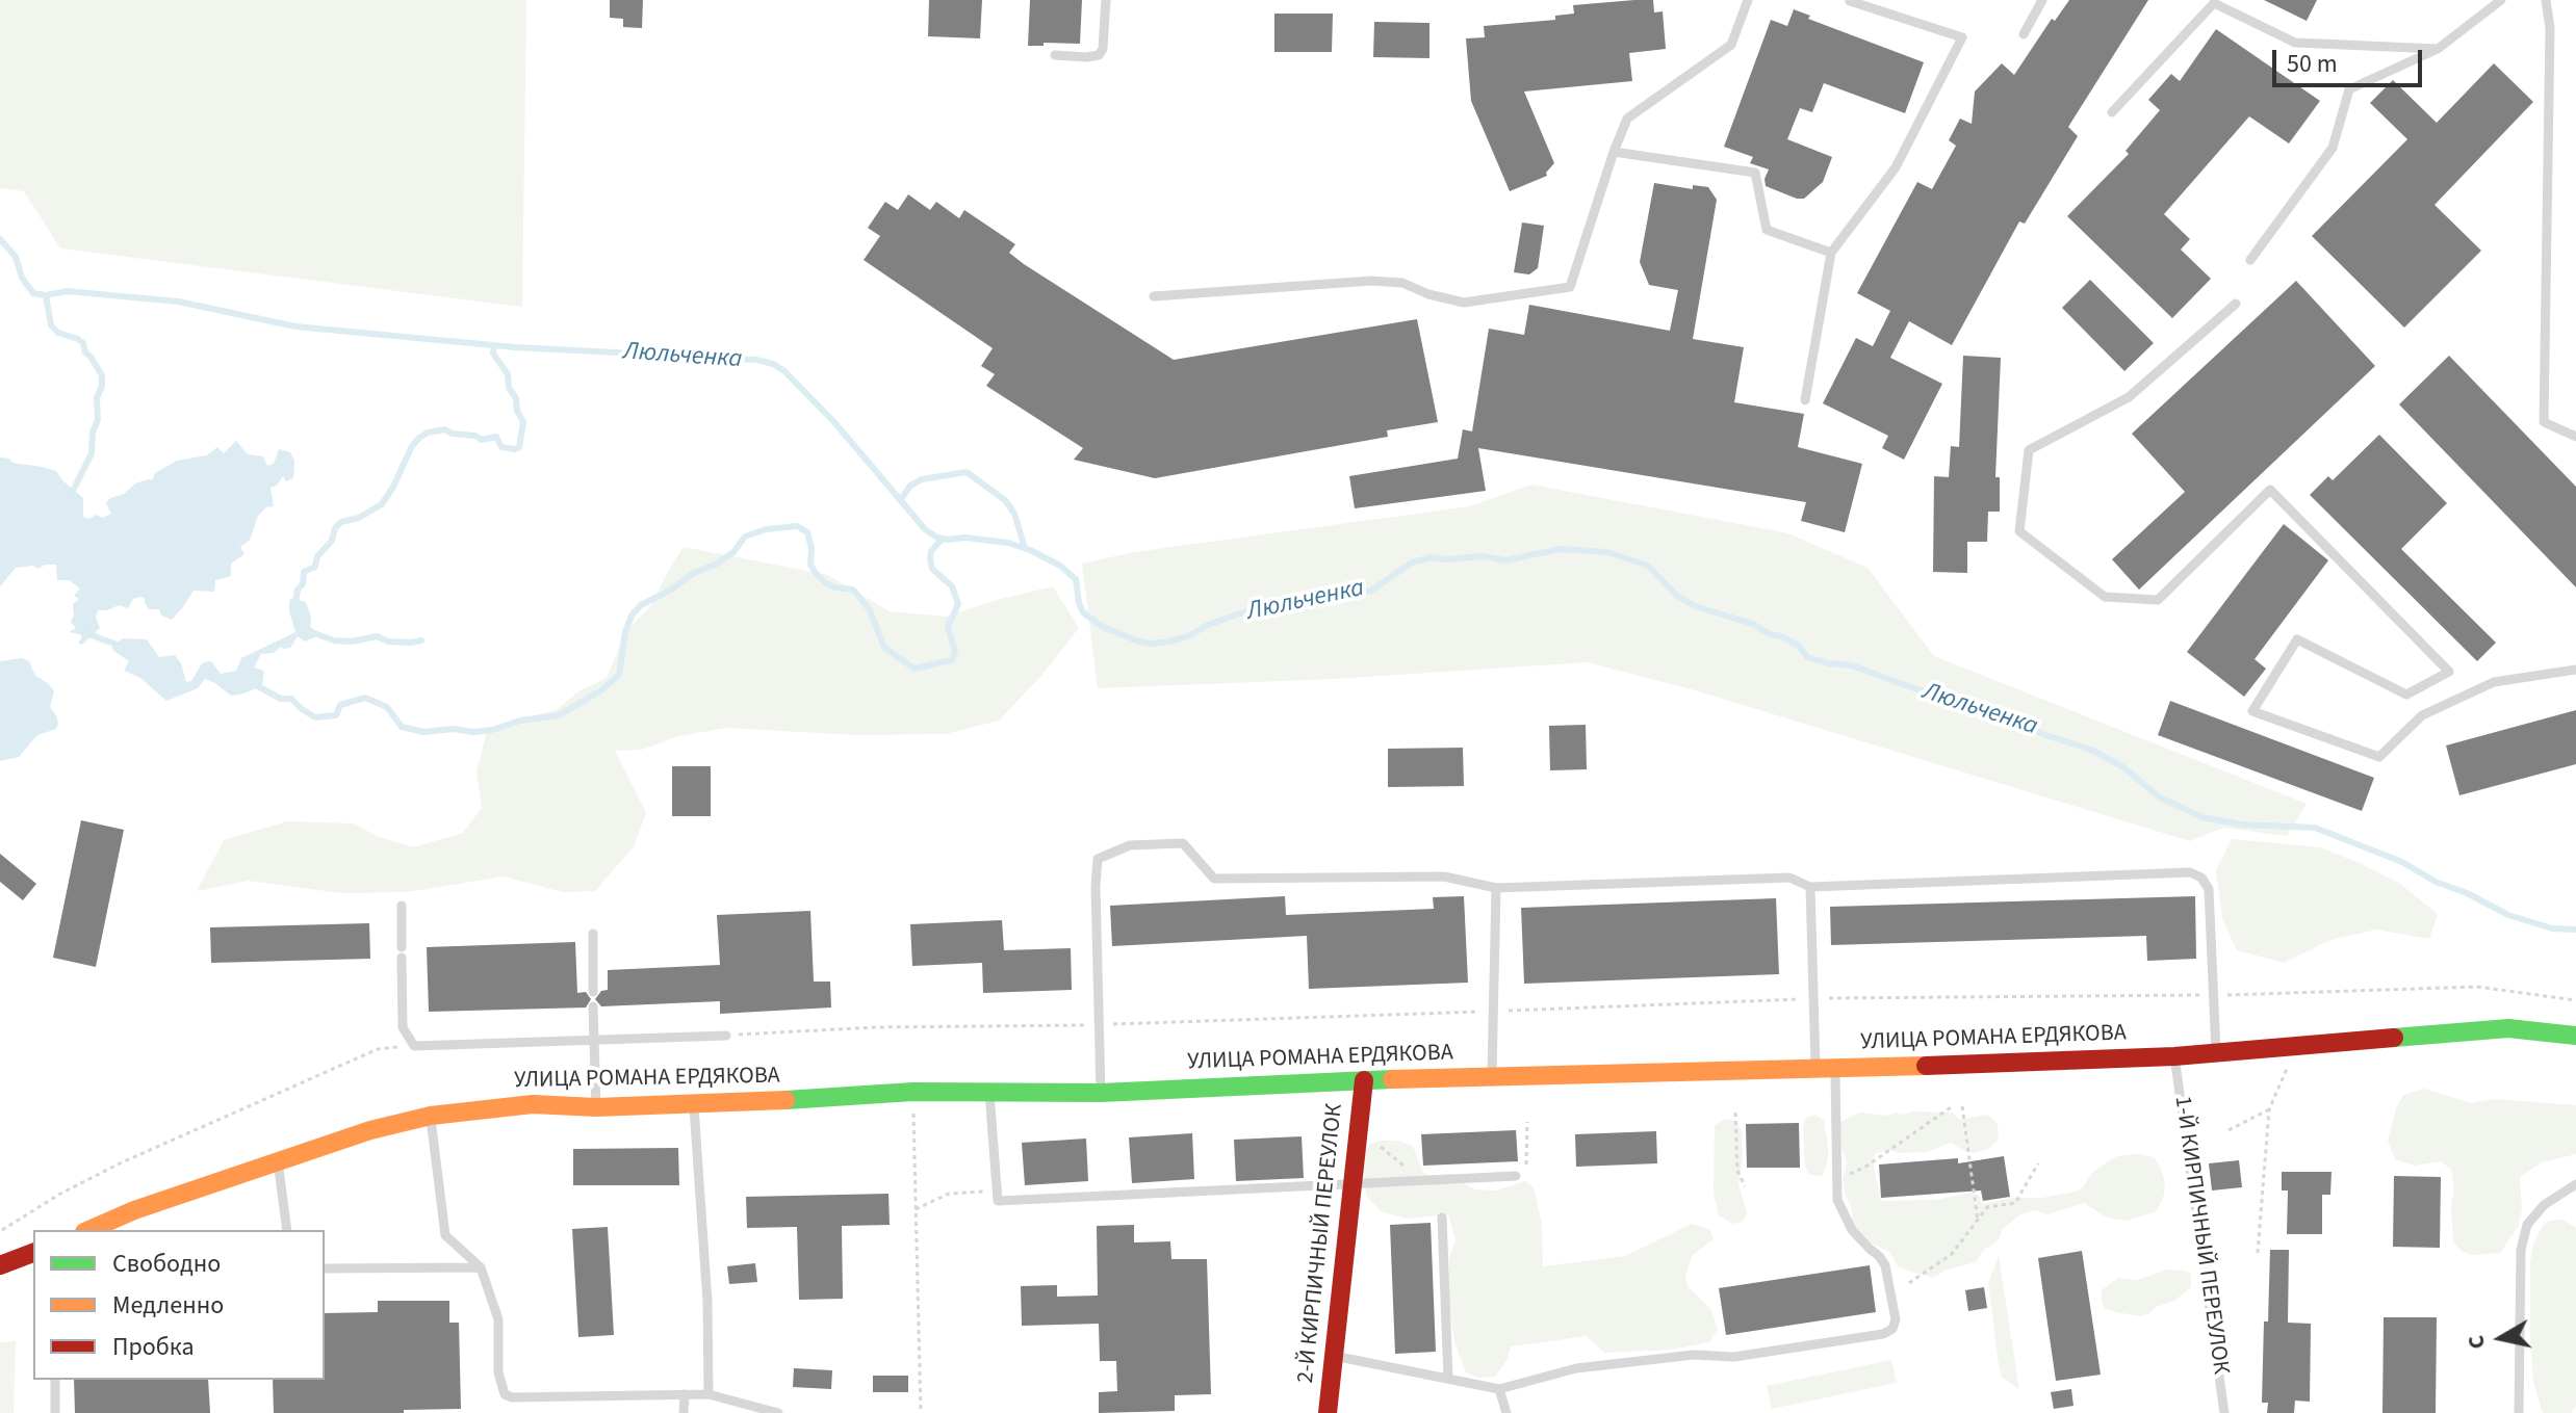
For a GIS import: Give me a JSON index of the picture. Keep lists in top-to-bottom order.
{
  "streets": {
    "street": ["УЛИЦА РОМАНА ЕРДЯКОВА", "2-Й КИРПИЧНЫЙ ПЕРЕУЛОК"],
    "lane": ["1-Й КИРПИЧНЫЙ ПЕРЕУЛОК"]
  },
  "crossings": [
    ["УЛИЦА РОМАНА ЕРДЯКОВА", "1-Й КИРПИЧНЫЙ ПЕРЕУЛОК"],
    ["УЛИЦА РОМАНА ЕРДЯКОВА", "2-Й КИРПИЧНЫЙ ПЕРЕУЛОК"]
  ],
  "water": ["Люльченка"],
  "legend": ["Свободно", "Медленно", "Пробка"],
  "scale_bar": "50 m",
  "north": "left"
}
